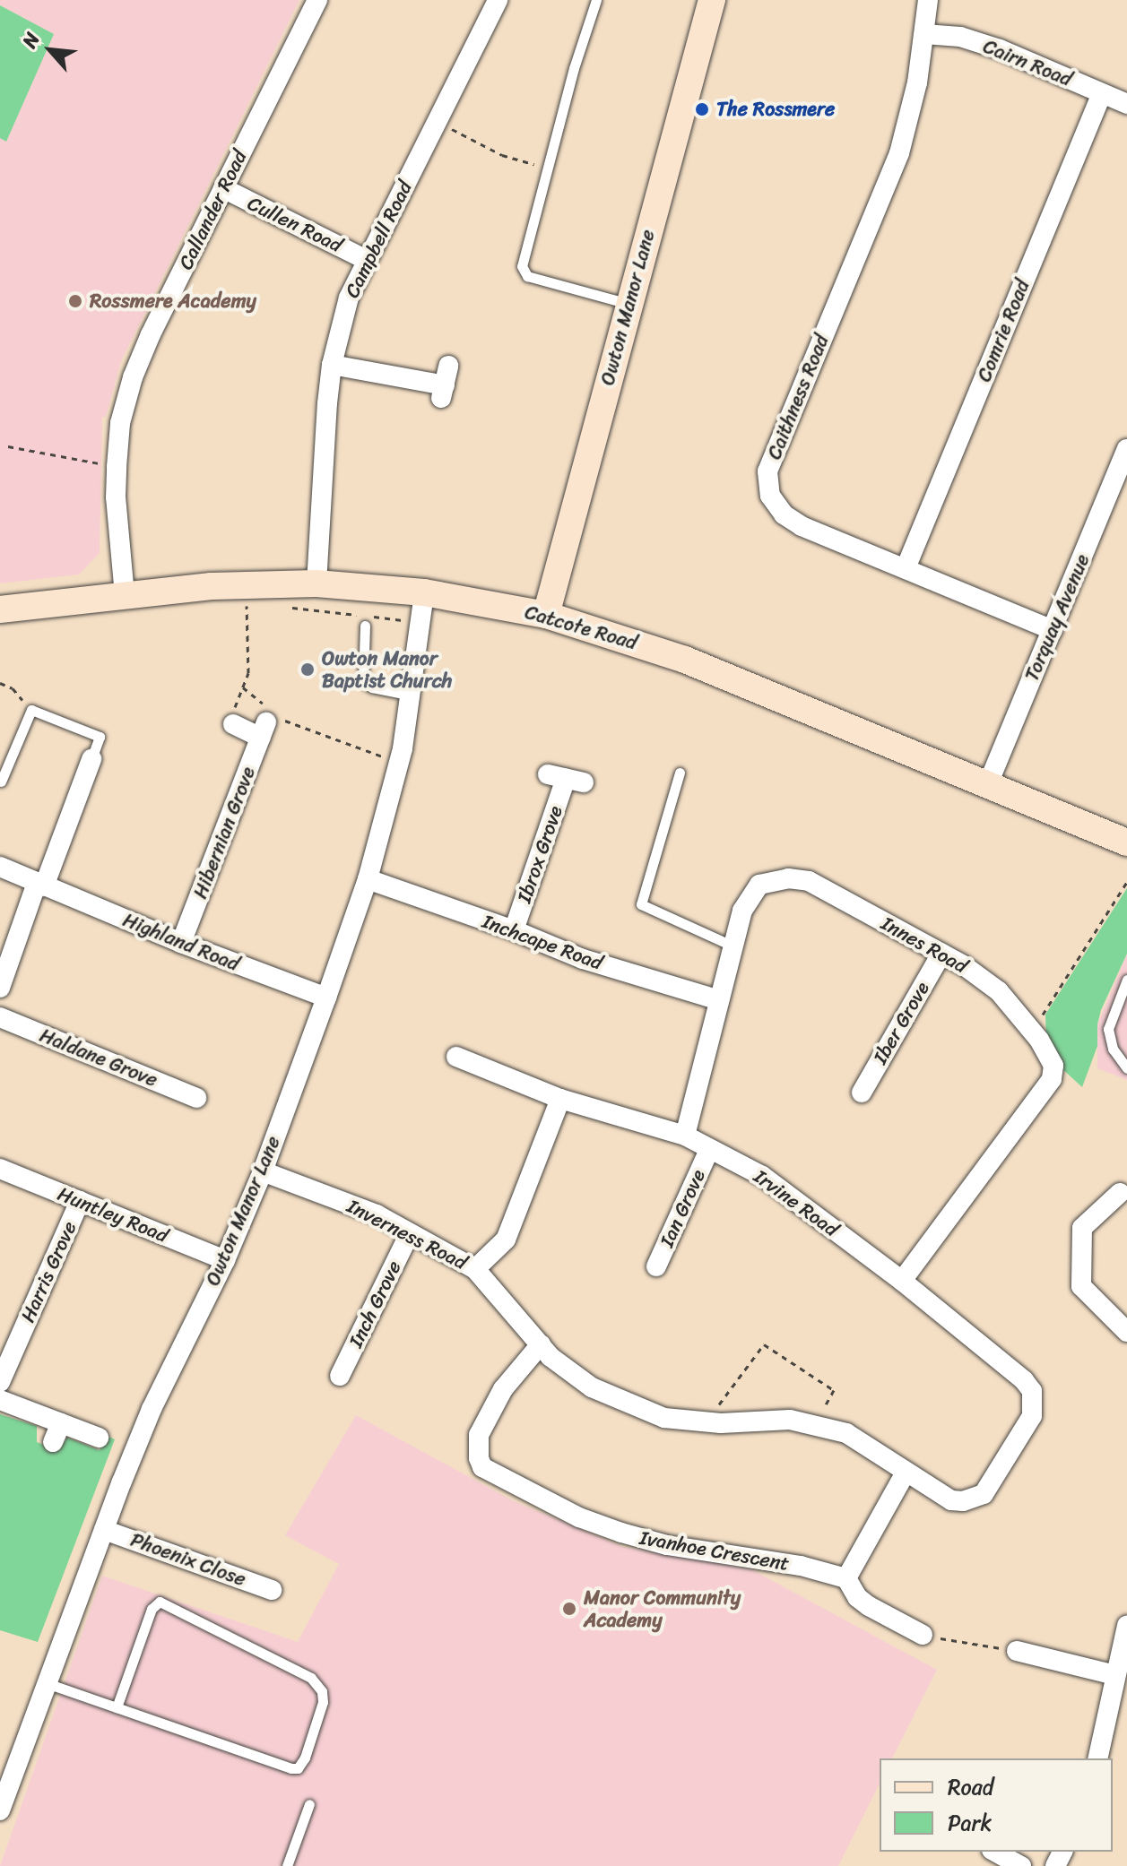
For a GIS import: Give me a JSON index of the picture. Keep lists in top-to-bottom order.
{
  "streets": {
    "street": [
      "Cairn Road",
      "Callander Road",
      "Cullen Road",
      "Campbell Road",
      "Owton Manor Lane",
      "Comrie Road",
      "Caithness Road",
      "Torquay Avenue",
      "Catcote Road",
      "Hibernian Grove",
      "Ibrox Grove",
      "Highland Road",
      "Inchcape Road",
      "Innes Road",
      "Iber Grove",
      "Haldane Grove",
      "Irvine Road",
      "Ian Grove",
      "Huntley Road",
      "Inverness Road",
      "Harris Grove",
      "Inch Grove",
      "Ivanhoe Crescent",
      "Phoenix Close"
    ]
  },
  "crossings": [
    ["Cairn Road", "Comrie Road"],
    ["Cairn Road", "Caithness Road"],
    ["Callander Road", "Cullen Road"],
    ["Callander Road", "Catcote Road"],
    ["Cullen Road", "Campbell Road"],
    ["Campbell Road", "Catcote Road"],
    ["Owton Manor Lane", "Catcote Road"],
    ["Owton Manor Lane", "Highland Road"],
    ["Owton Manor Lane", "Inchcape Road"],
    ["Owton Manor Lane", "Huntley Road"],
    ["Owton Manor Lane", "Inverness Road"],
    ["Owton Manor Lane", "Phoenix Close"],
    ["Comrie Road", "Caithness Road"],
    ["Caithness Road", "Torquay Avenue"],
    ["Torquay Avenue", "Catcote Road"],
    ["Hibernian Grove", "Highland Road"],
    ["Ibrox Grove", "Inchcape Road"],
    ["Inchcape Road", "Innes Road"],
    ["Innes Road", "Iber Grove"],
    ["Innes Road", "Irvine Road"],
    ["Irvine Road", "Ian Grove"],
    ["Irvine Road", "Inverness Road"],
    ["Huntley Road", "Harris Grove"],
    ["Inverness Road", "Inch Grove"],
    ["Inverness Road", "Ivanhoe Crescent"]
  ],
  "places": [
    "The Rossmere",
    "Rossmere Academy",
    "Owton Manor Baptist Church",
    "Manor Community Academy"
  ],
  "legend": ["Road", "Park"],
  "north": "top left"
}
